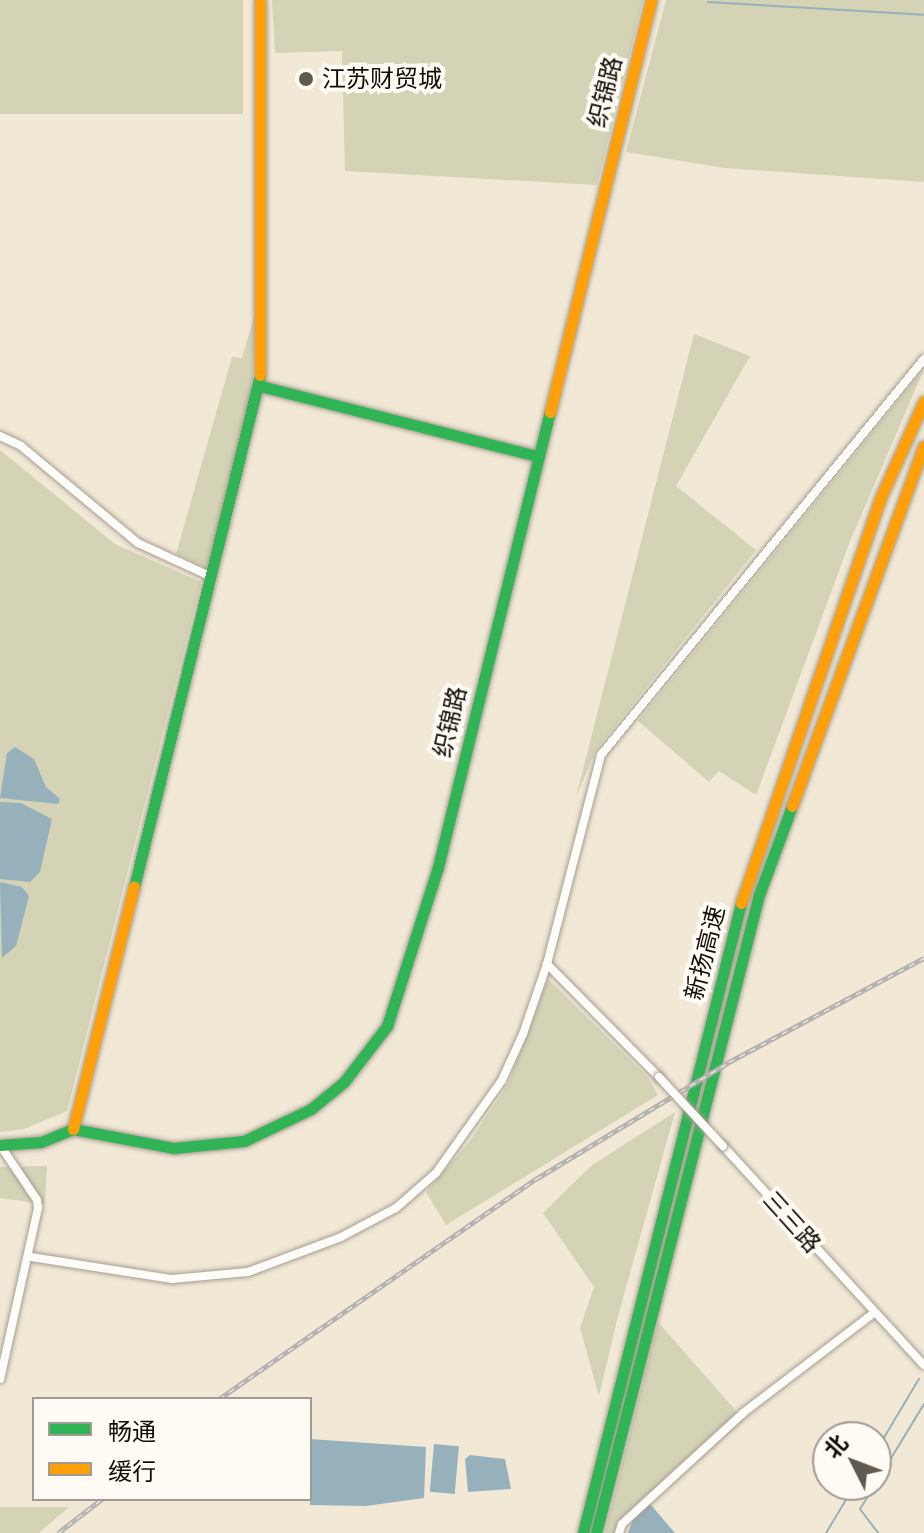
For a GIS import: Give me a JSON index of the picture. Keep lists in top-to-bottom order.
{
  "streets": {
    "main road": ["织锦路", "新扬高速"],
    "street": ["三三路"]
  },
  "places": ["江苏财贸城"],
  "legend": ["畅通", "缓行"],
  "north": "top left"
}
